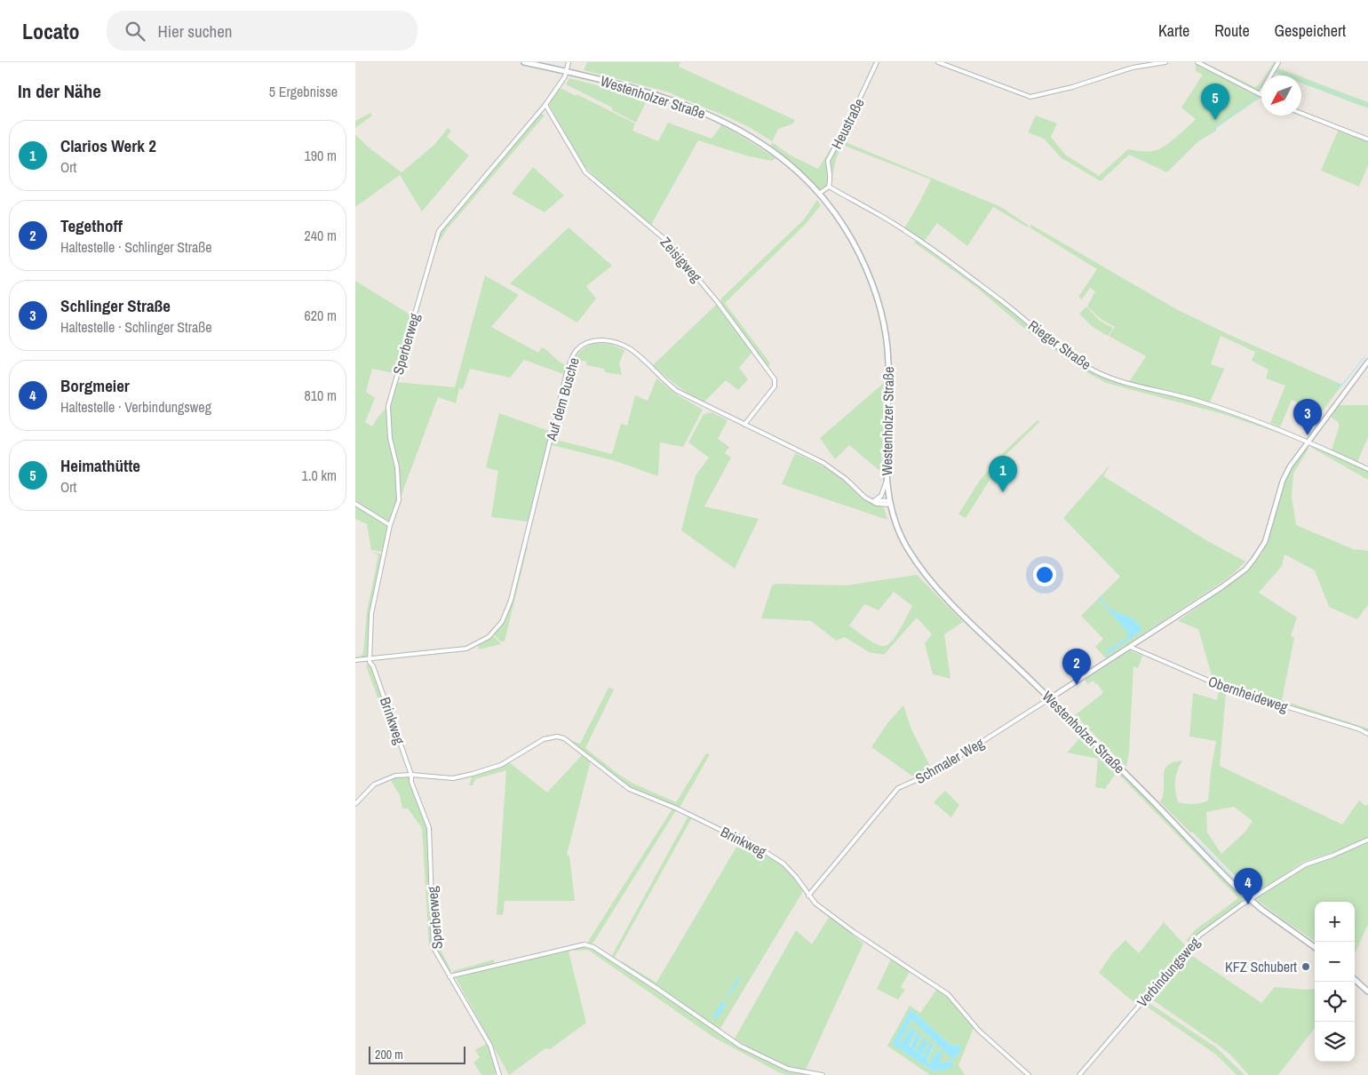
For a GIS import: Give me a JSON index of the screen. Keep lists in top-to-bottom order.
{
  "streets": {
    "main road": ["Westenholzer Straße"],
    "street": [
      "Heustraße",
      "Zeisigweg",
      "Sperberweg",
      "Rieger Straße",
      "Auf dem Busche",
      "Obernheideweg",
      "Brinkweg",
      "Schmaler Weg",
      "Verbindungsweg"
    ]
  },
  "crossings": [
    ["Westenholzer Straße", "Sperberweg"],
    ["Westenholzer Straße", "Schmaler Weg"],
    ["Westenholzer Straße", "Verbindungsweg"],
    ["Heustraße", "Rieger Straße"],
    ["Zeisigweg", "Sperberweg"],
    ["Zeisigweg", "Auf dem Busche"],
    ["Sperberweg", "Auf dem Busche"],
    ["Sperberweg", "Brinkweg"],
    ["Auf dem Busche", "Brinkweg"],
    ["Brinkweg", "Schmaler Weg"]
  ],
  "places": ["KFZ Schubert"],
  "scale_bar": "200 m",
  "north": "bottom left",
  "page": {
    "header": "Locato",
    "search": "Hier suchen",
    "nav": ["Karte", "Route", "Gespeichert"],
    "heading": ["In der Nähe", "5 Ergebnisse"],
    "pins": [
      "5",
      "3",
      "1",
      "2",
      "4"
    ],
    "list": [
      {
        "mark": "1",
        "name": "Clarios Werk 2",
        "note": "Ort",
        "value": "190 m"
      },
      {
        "mark": "2",
        "name": "Tegethoff",
        "note": "Haltestelle · Schlinger Straße",
        "value": "240 m"
      },
      {
        "mark": "3",
        "name": "Schlinger Straße",
        "note": "Haltestelle · Schlinger Straße",
        "value": "620 m"
      },
      {
        "mark": "4",
        "name": "Borgmeier",
        "note": "Haltestelle · Verbindungsweg",
        "value": "810 m"
      },
      {
        "mark": "5",
        "name": "Heimathütte",
        "note": "Ort",
        "value": "1.0 km"
      }
    ],
    "map_buttons": ["+", "−"],
    "scale": "200 m"
  }
}
